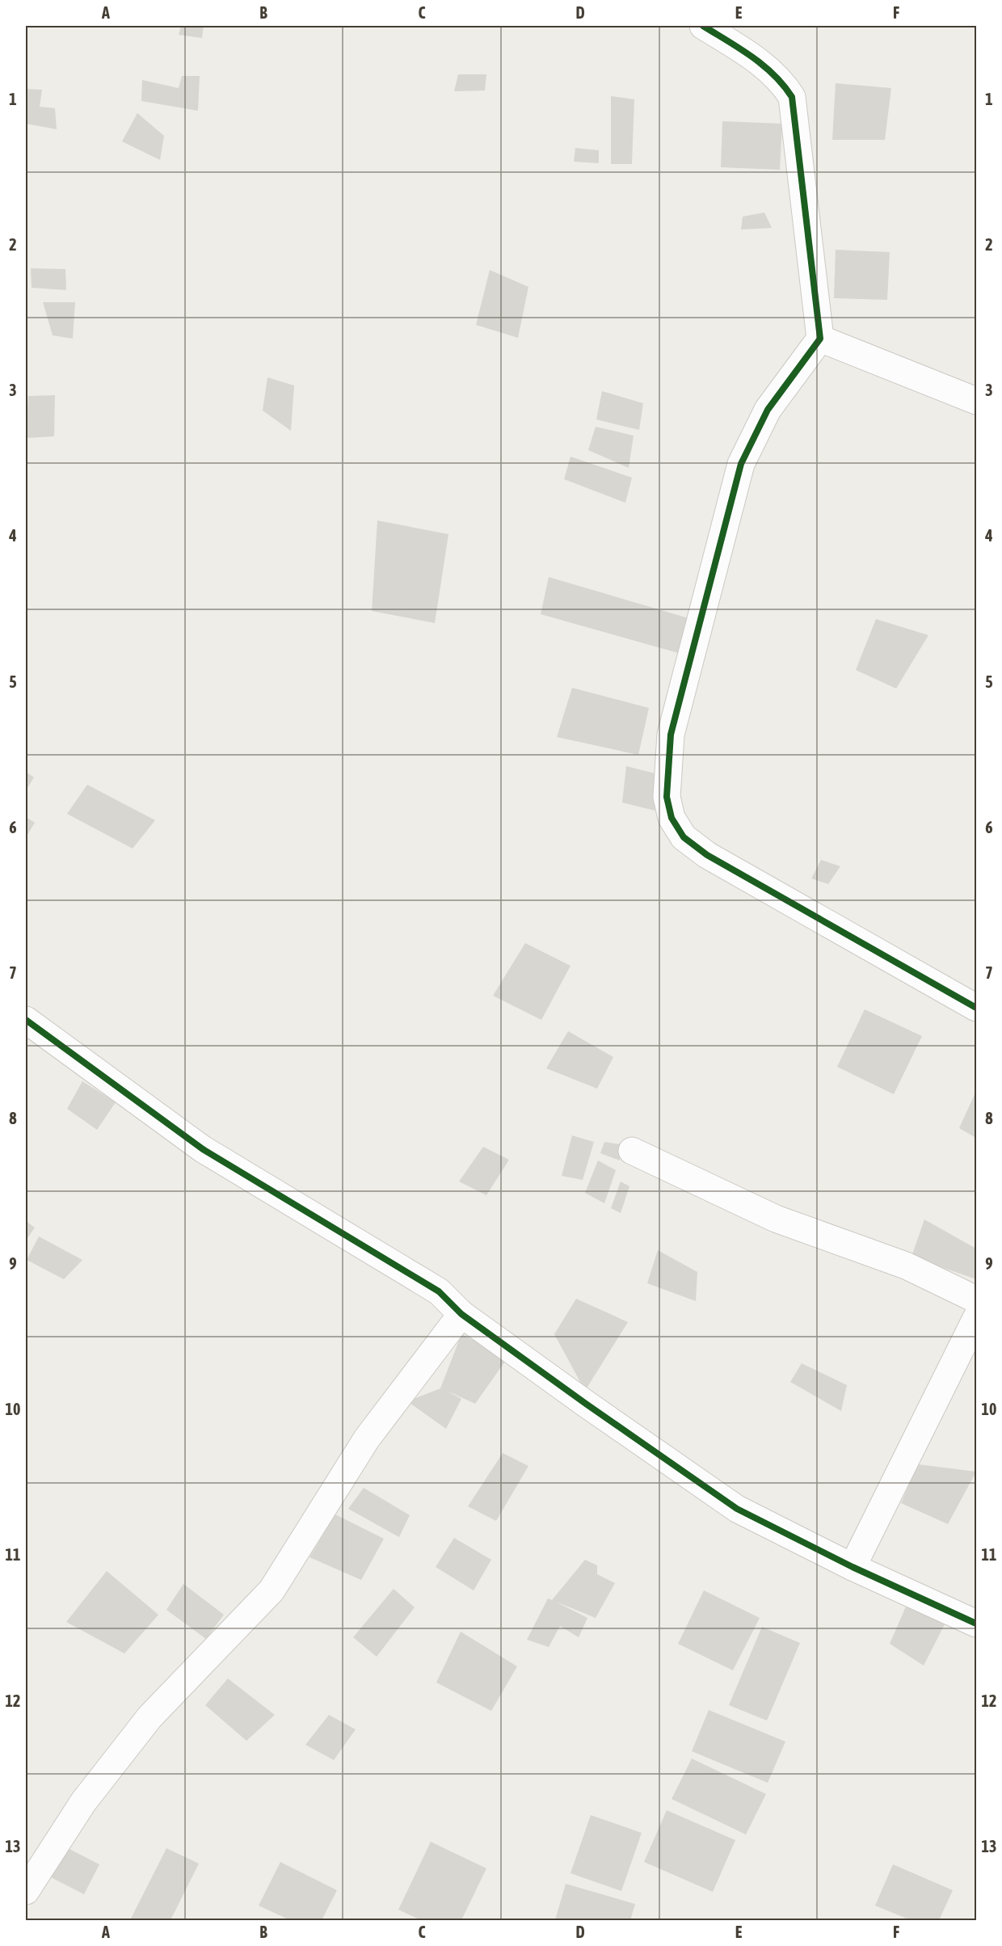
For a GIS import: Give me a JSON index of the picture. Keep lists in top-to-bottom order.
{
  "grid": {
    "columns": [
      "A",
      "B",
      "C",
      "D",
      "E",
      "F"
    ],
    "rows": [
      "1",
      "2",
      "3",
      "4",
      "5",
      "6",
      "7",
      "8",
      "9",
      "10",
      "11",
      "12",
      "13"
    ]
  }
}
